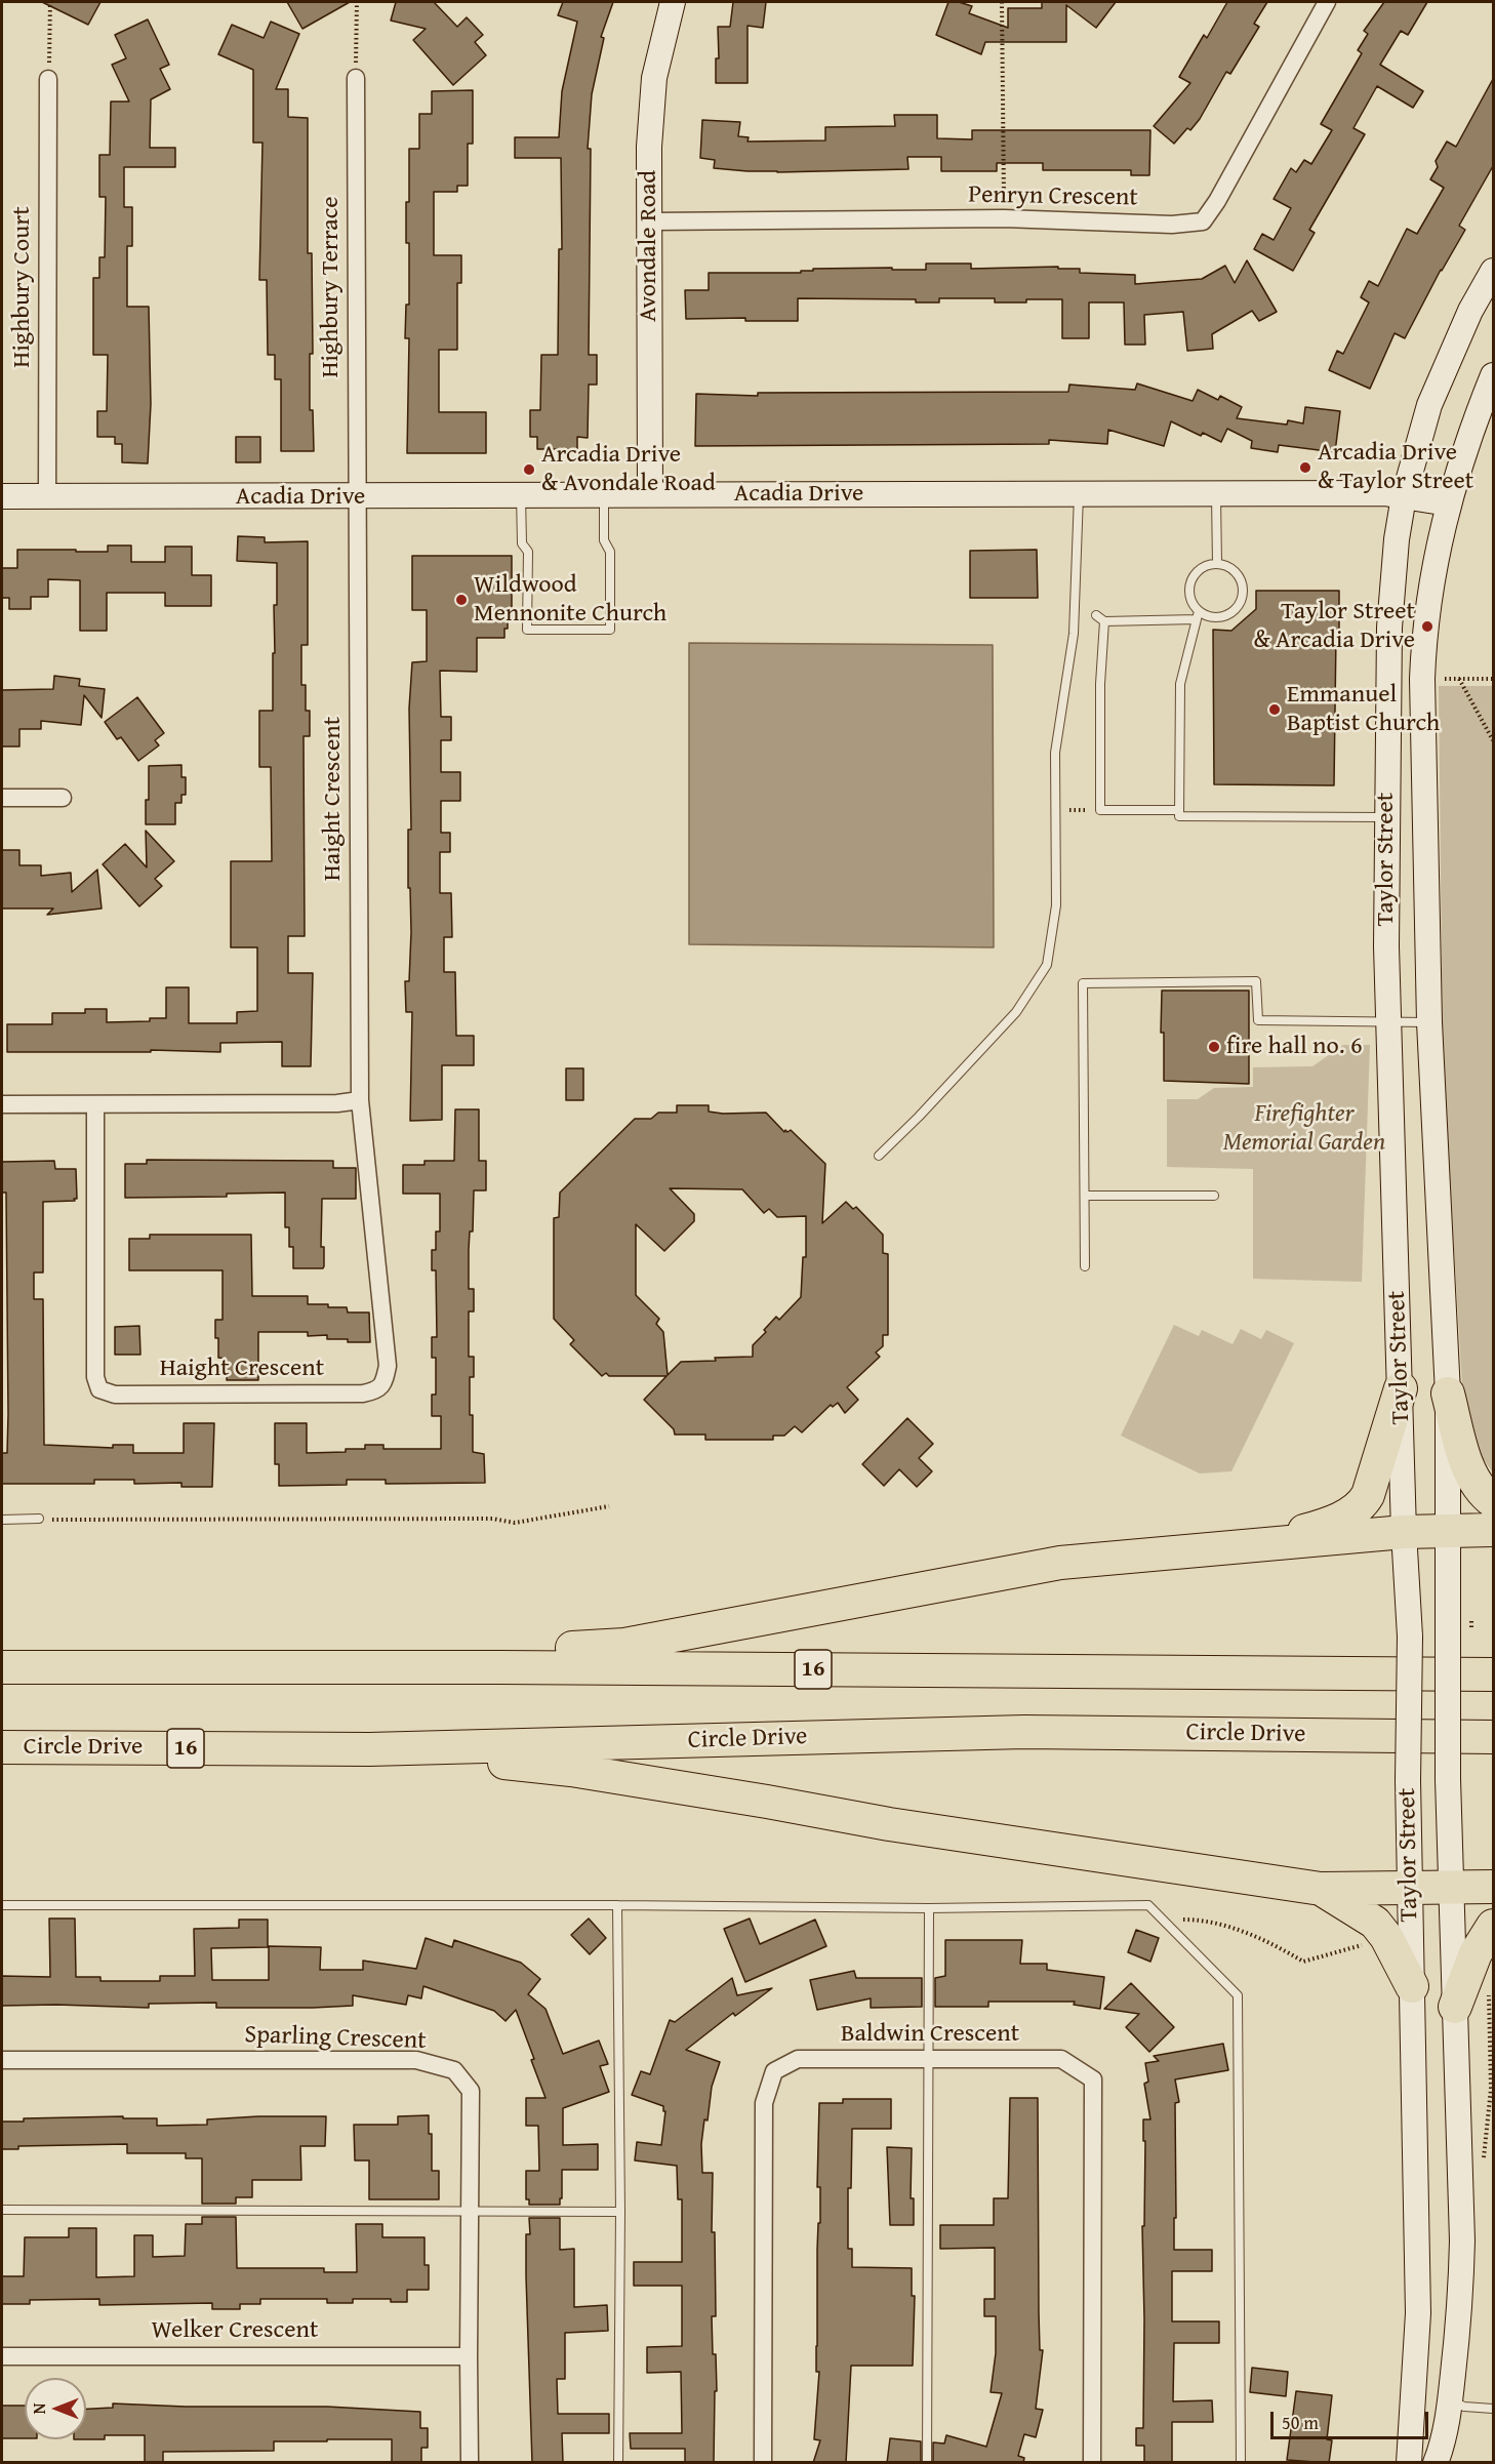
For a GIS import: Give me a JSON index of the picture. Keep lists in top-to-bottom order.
{
  "streets": {
    "highway": ["16", "Circle Drive"],
    "main road": ["Avondale Road", "Acadia Drive", "Taylor Street"],
    "street": [
      "Penryn Crescent",
      "Highbury Court",
      "Highbury Terrace",
      "Haight Crescent",
      "Baldwin Crescent",
      "Sparling Crescent",
      "Welker Crescent"
    ]
  },
  "crossings": [
    ["Penryn Crescent", "Avondale Road"],
    ["Avondale Road", "Acadia Drive"],
    ["Highbury Court", "Acadia Drive"],
    ["Highbury Terrace", "Acadia Drive"],
    ["Highbury Terrace", "Haight Crescent"],
    ["Acadia Drive", "Haight Crescent"],
    ["Acadia Drive", "Taylor Street"],
    ["Sparling Crescent", "Welker Crescent"]
  ],
  "parks": ["Firefighter Memorial Garden"],
  "places": [
    "Arcadia Drive & Taylor Street",
    "Arcadia Drive & Avondale Road",
    "Wildwood Mennonite Church",
    "Taylor Street & Arcadia Drive",
    "Emmanuel Baptist Church",
    "fire hall no. 6"
  ],
  "scale_bar": "50 m",
  "north": "left"
}
